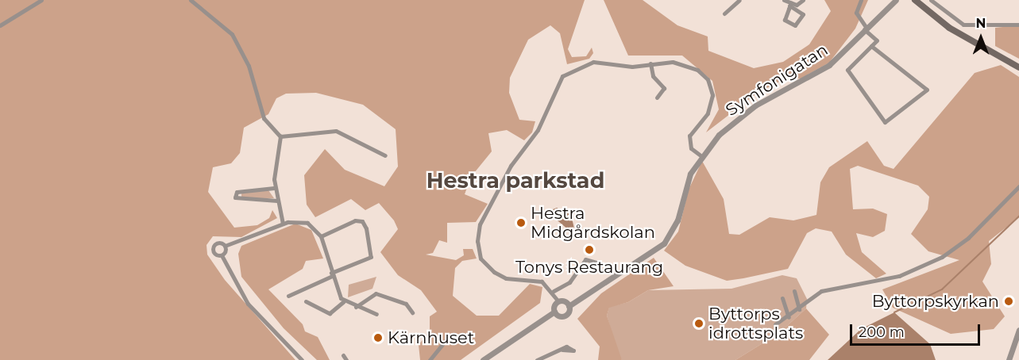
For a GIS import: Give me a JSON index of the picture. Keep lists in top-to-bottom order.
{
  "streets": {
    "street": ["Symfonigatan"]
  },
  "districts": ["Hestra parkstad"],
  "places": [
    "Hestra Midgårdskolan",
    "Tonys Restaurang",
    "Byttorpskyrkan",
    "Byttorps idrottsplats",
    "Kärnhuset"
  ],
  "scale_bar": "200 m",
  "north": "top"
}
